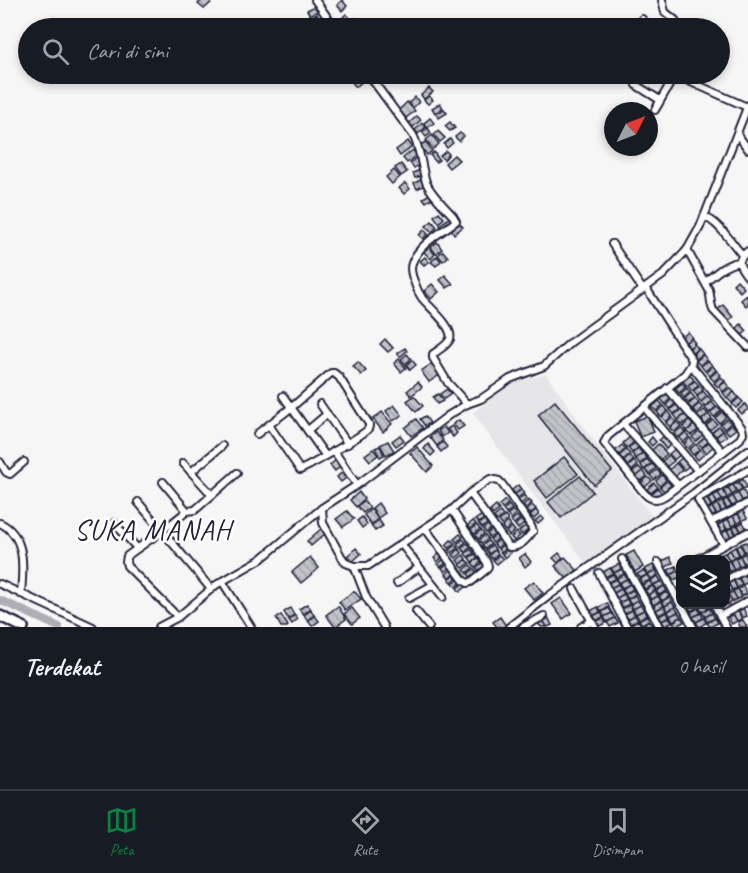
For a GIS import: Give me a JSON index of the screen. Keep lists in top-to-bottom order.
{
  "districts": ["SUKA MANAH"],
  "north": "top right",
  "page": {
    "search": "Cari di sini",
    "heading": ["Terdekat", "0 hasil"],
    "nav": ["Peta", "Rute", "Disimpan"]
  }
}
